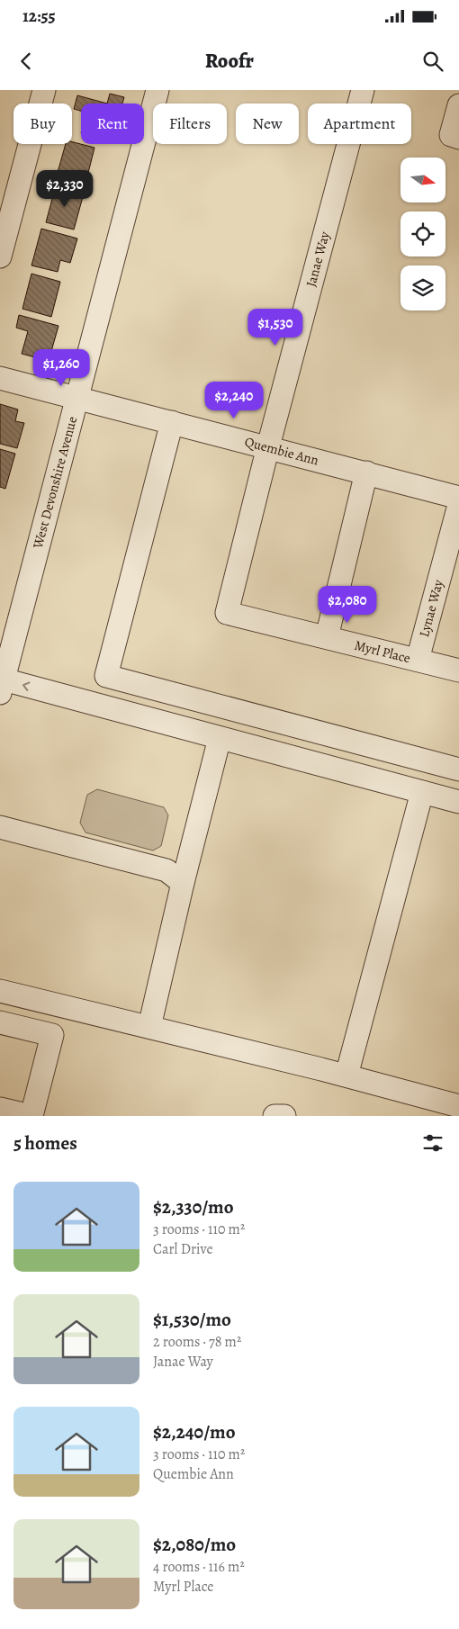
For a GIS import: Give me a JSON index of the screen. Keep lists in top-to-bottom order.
{
  "streets": {
    "street": [
      "Janae Way",
      "Quembie Ann",
      "West Devonshire Avenue",
      "Lynae Way",
      "Myrl Place"
    ]
  },
  "crossings": [
    ["Janae Way", "Quembie Ann"],
    ["Janae Way", "Myrl Place"],
    ["Quembie Ann", "West Devonshire Avenue"],
    ["Lynae Way", "Myrl Place"]
  ],
  "north": "right",
  "page": {
    "status": "12:55",
    "header": "Roofr",
    "chip": [
      "Buy",
      "Rent",
      "Filters",
      "New",
      "Apartment"
    ],
    "price": [
      "$2,330",
      "$1,530",
      "$1,260",
      "$2,240",
      "$2,080"
    ],
    "heading": "5 homes",
    "list": [
      {
        "name": "$2,330/mo",
        "note": "3 rooms · 110 m² · Carl Drive"
      },
      {
        "name": "$1,530/mo",
        "note": "2 rooms · 78 m² · Janae Way"
      },
      {
        "name": "$2,240/mo",
        "note": "3 rooms · 110 m² · Quembie Ann"
      },
      {
        "name": "$2,080/mo",
        "note": "4 rooms · 116 m² · Myrl Place"
      }
    ]
  }
}
